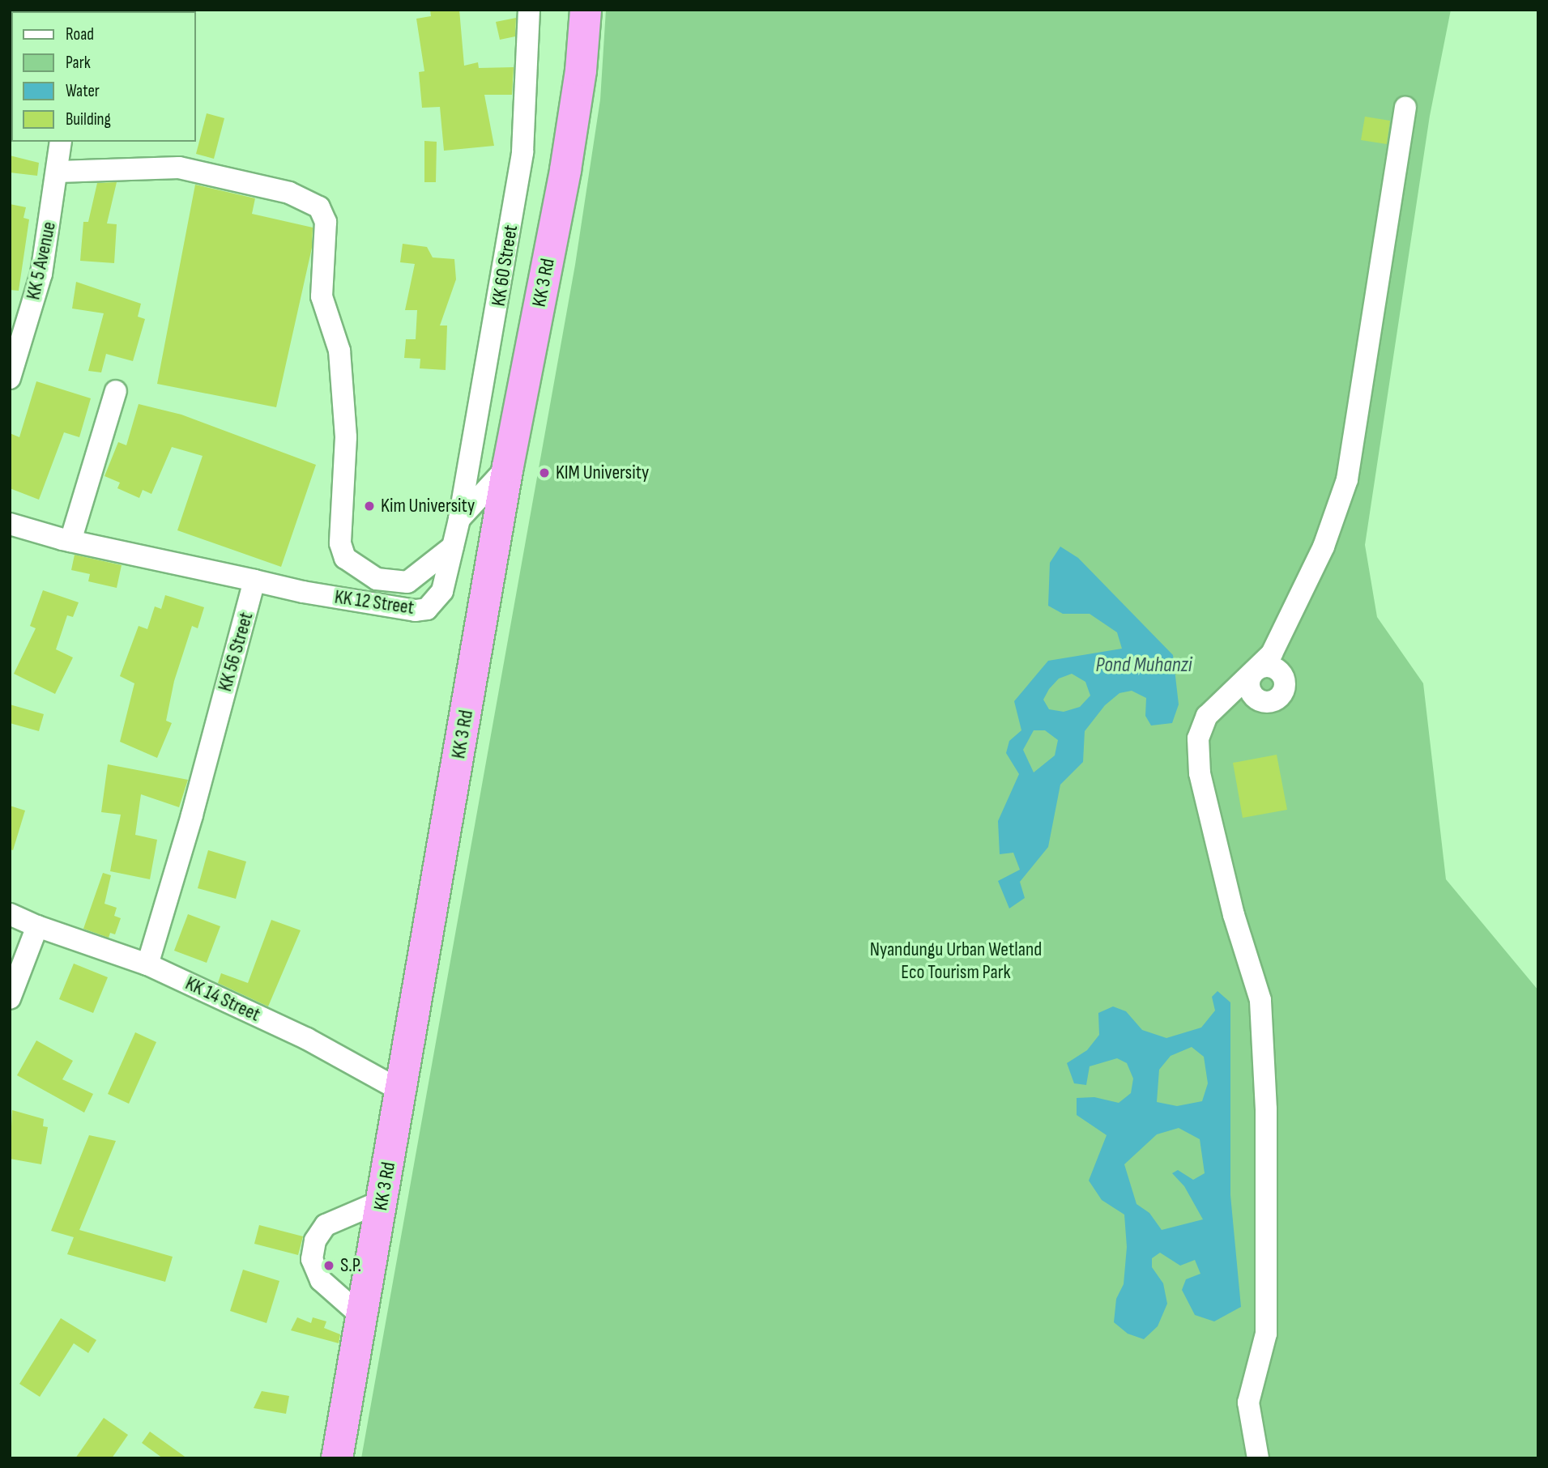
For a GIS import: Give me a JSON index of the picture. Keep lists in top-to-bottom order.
{
  "streets": {
    "highway": ["KK 3 Rd"],
    "street": [
      "KK 5 Avenue",
      "KK 60 Street",
      "KK 12 Street",
      "KK 56 Street",
      "KK 14 Street"
    ]
  },
  "crossings": [
    ["KK 60 Street", "KK 12 Street"],
    ["KK 3 Rd", "KK 12 Street"],
    ["KK 3 Rd", "KK 14 Street"],
    ["KK 12 Street", "KK 56 Street"],
    ["KK 56 Street", "KK 14 Street"]
  ],
  "water": ["Pond Muhanzi"],
  "parks": ["Nyandungu Urban Wetland Eco Tourism Park"],
  "places": ["KIM University", "Kim University", "S.P."],
  "legend": [
    "Road",
    "Park",
    "Water",
    "Building"
  ]
}
